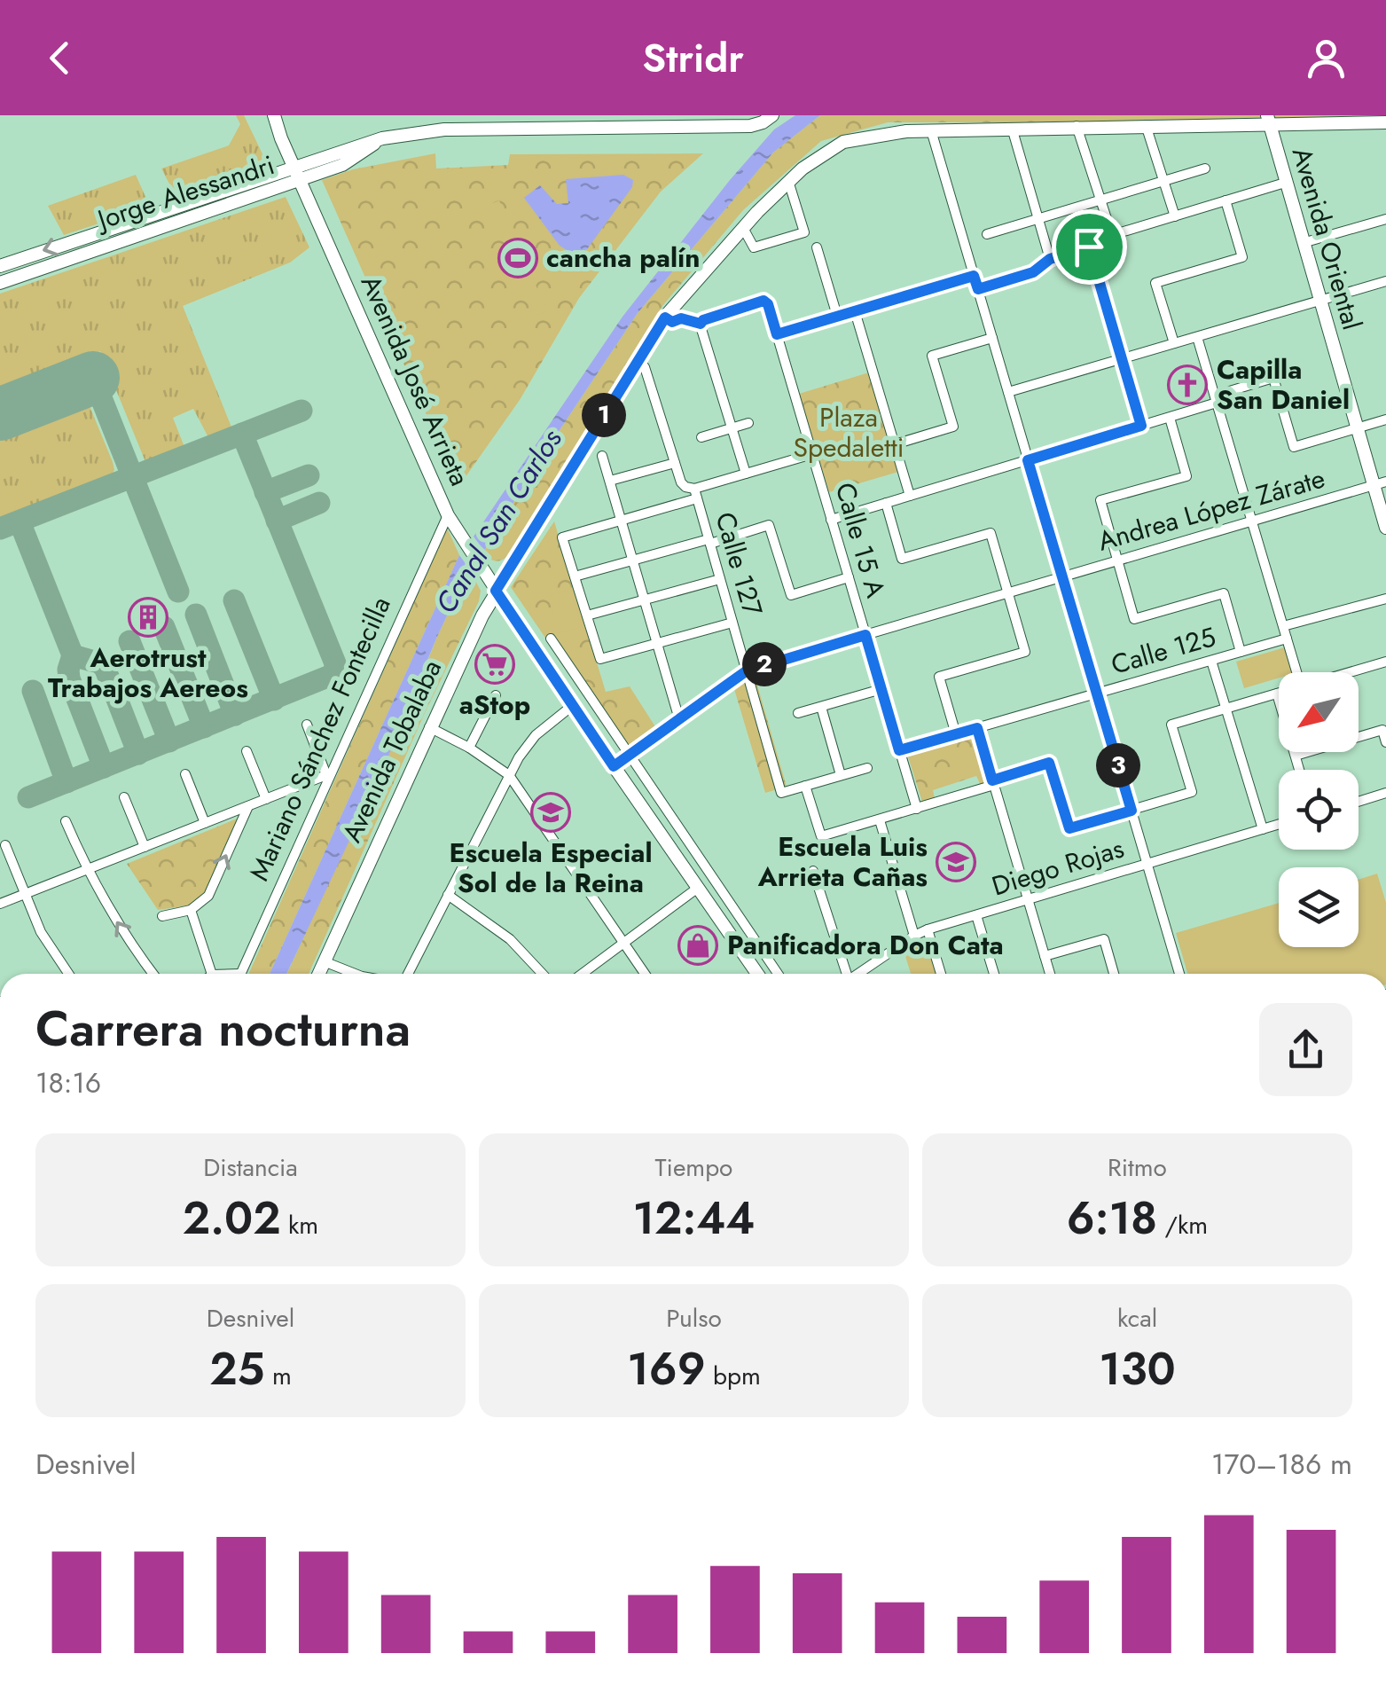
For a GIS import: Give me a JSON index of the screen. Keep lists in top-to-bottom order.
{
  "streets": {
    "main road": [
      "Jorge Alessandri",
      "Avenida Oriental",
      "Avenida José Arrieta",
      "Avenida Tobalaba"
    ],
    "street": [
      "Andrea López Zárate",
      "Calle 15 A",
      "Calle 127",
      "Calle 125",
      "Mariano Sánchez Fontecilla",
      "Diego Rojas"
    ]
  },
  "crossings": [
    ["Jorge Alessandri", "Avenida José Arrieta"],
    ["Avenida Oriental", "Andrea López Zárate"],
    ["Avenida Oriental", "Avenida Tobalaba"],
    ["Avenida José Arrieta", "Andrea López Zárate"],
    ["Avenida José Arrieta", "Mariano Sánchez Fontecilla"],
    ["Avenida José Arrieta", "Avenida Tobalaba"],
    ["Andrea López Zárate", "Calle 15 A"],
    ["Andrea López Zárate", "Calle 127"],
    ["Calle 15 A", "Calle 125"],
    ["Calle 127", "Avenida Tobalaba"]
  ],
  "water": ["Canal San Carlos"],
  "parks": ["Plaza Spedaletti"],
  "places": {
    "sports": ["cancha palín"],
    "church": ["Capilla San Daniel"],
    "building": ["Aerotrust Trabajos Aereos"],
    "supermarket": ["aStop"],
    "school or university": ["Escuela Especial Sol de la Reina", "Escuela Luis Arrieta Cañas"],
    "shop": ["Panificadora Don Cata"]
  },
  "north": "bottom left",
  "page": {
    "header": "Stridr",
    "pins": ["1", "2", "3"],
    "heading": ["Carrera nocturna", "18:16"],
    "stats": [
      ["Distancia", "2.02 km"],
      ["Tiempo", "12:44"],
      ["Ritmo", "6:18 /km"],
      ["Desnivel", "25 m"],
      ["Pulso", "169 bpm"],
      ["kcal", "130"]
    ],
    "chart": ["Desnivel", "170–186 m"]
  }
}
